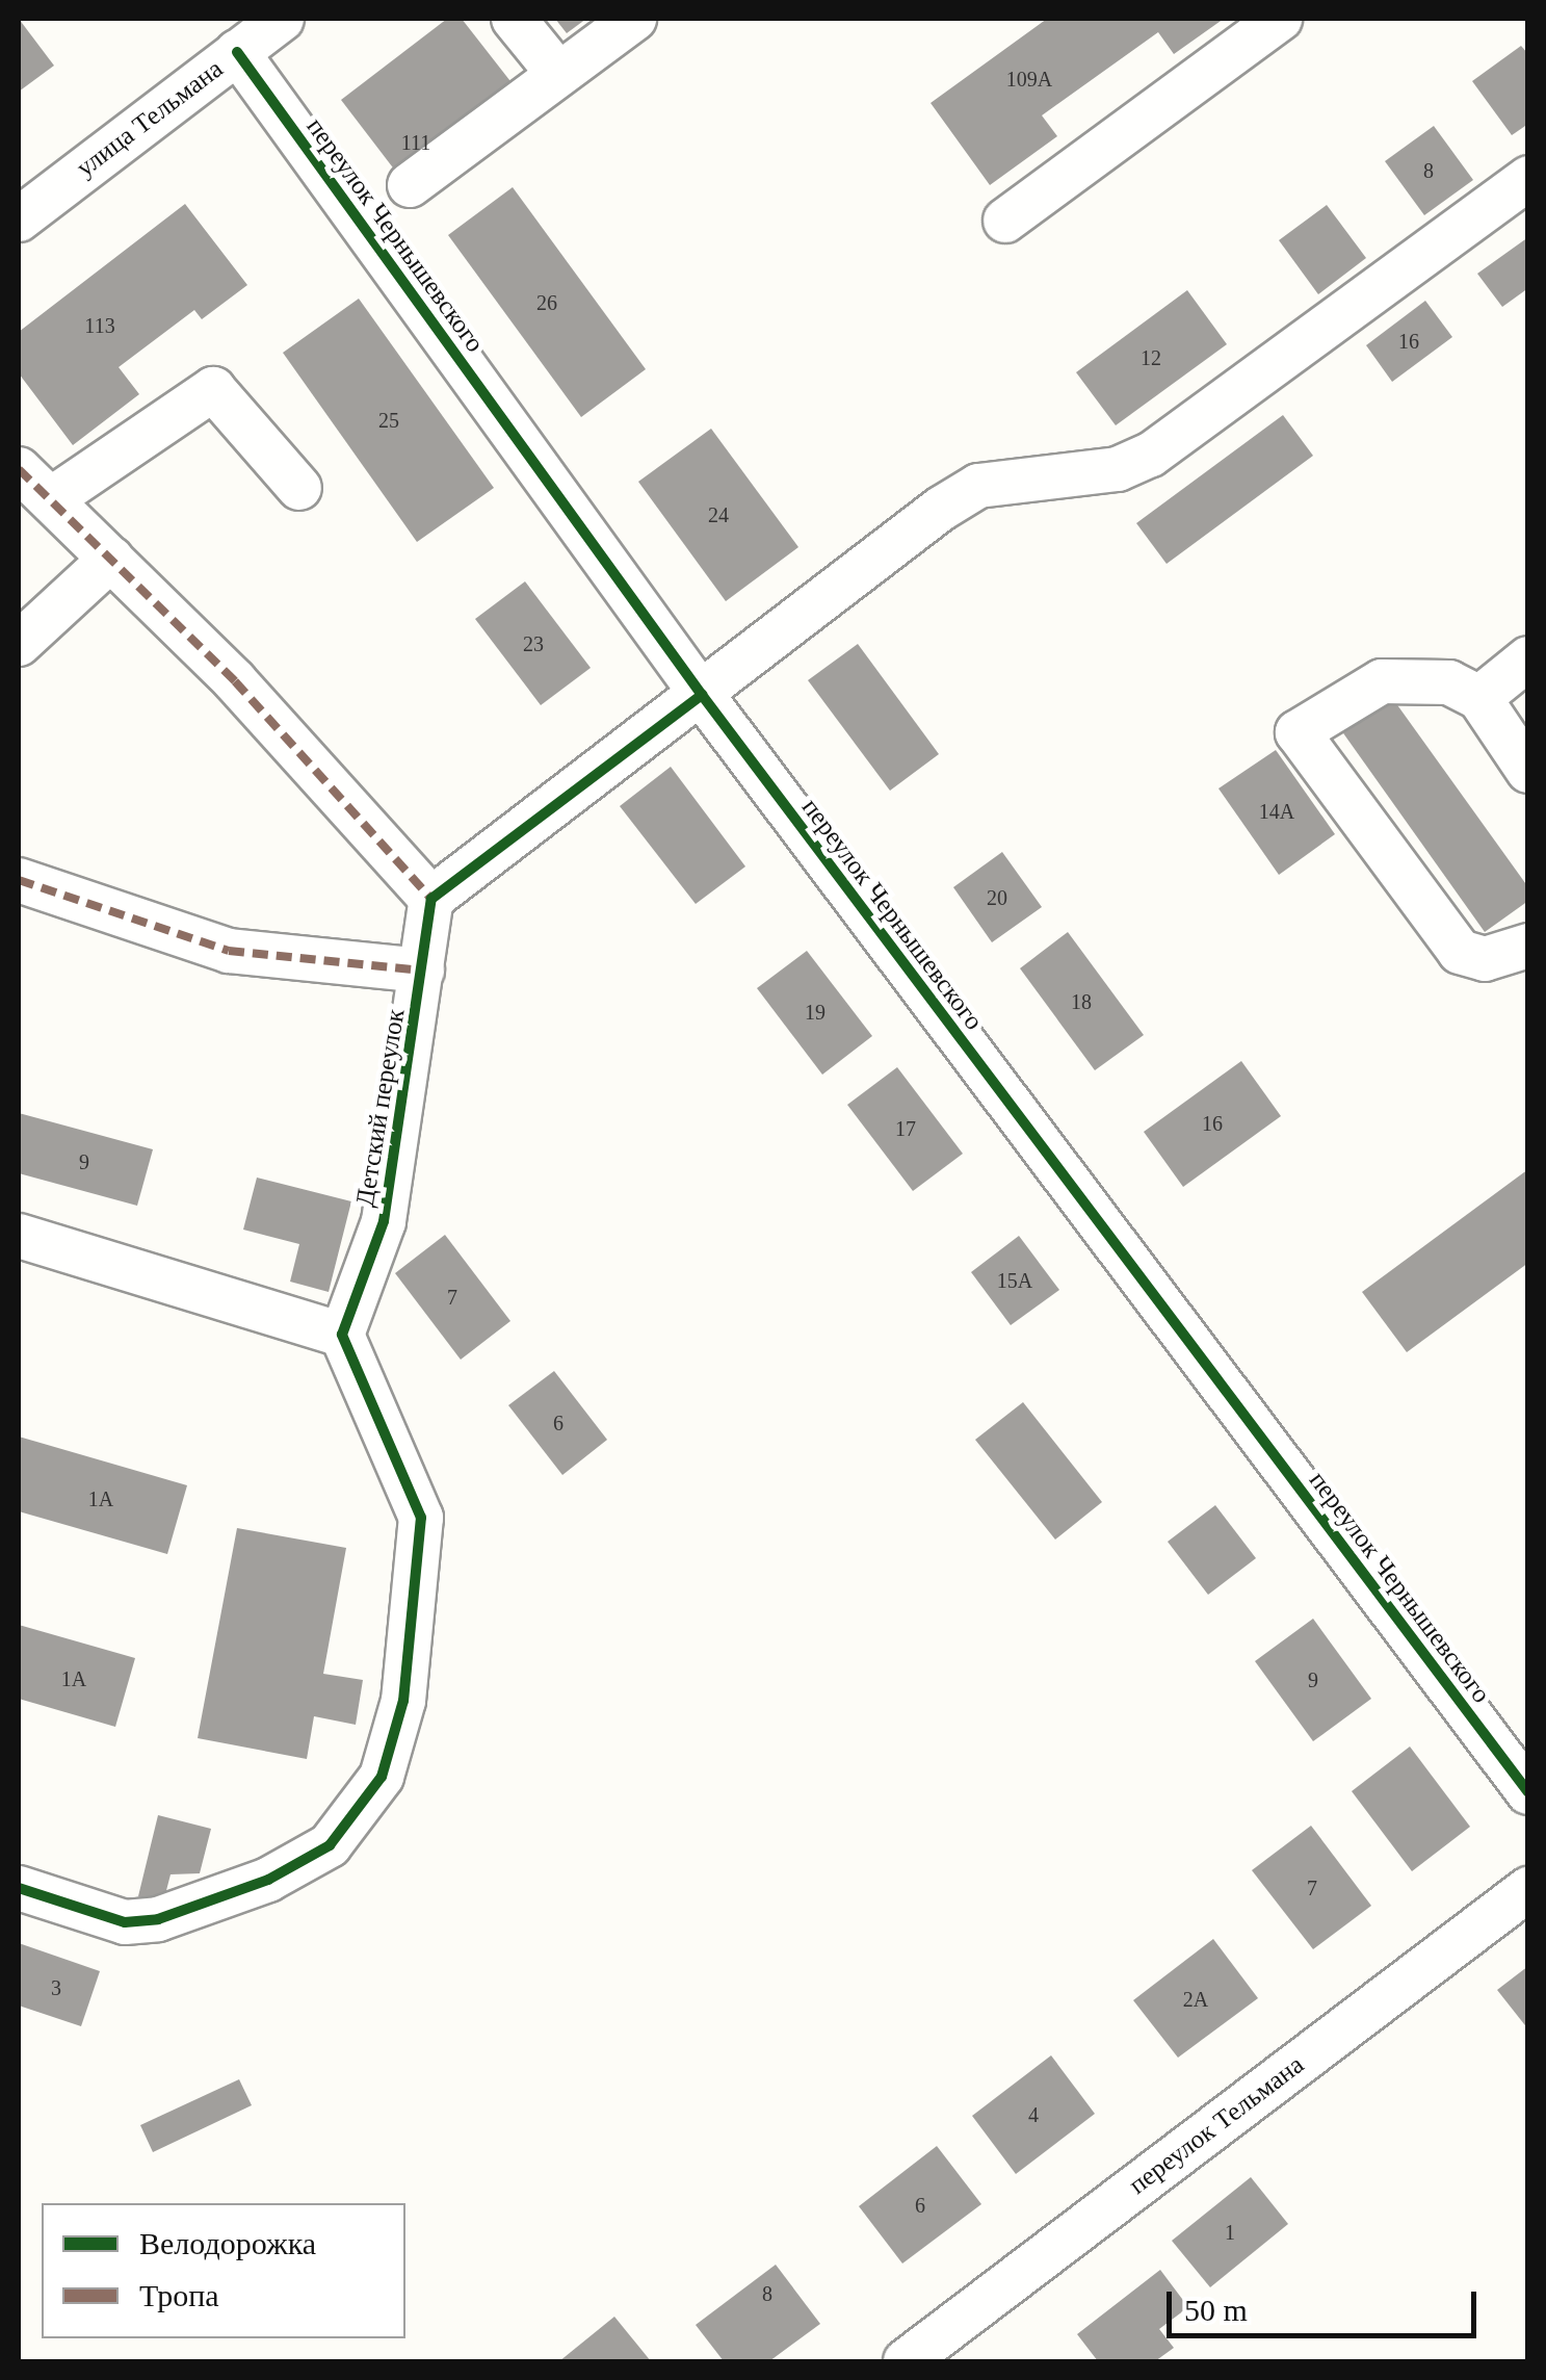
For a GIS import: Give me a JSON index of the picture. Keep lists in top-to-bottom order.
{
  "streets": {
    "street": [
      "улица Тельмана",
      "переулок Чернышевского",
      "Детский переулок",
      "переулок Тельмана"
    ]
  },
  "crossings": [
    ["улица Тельмана", "переулок Чернышевского"]
  ],
  "house_numbers": [
    "109А",
    "111",
    "8",
    "26",
    "113",
    "16",
    "12",
    "25",
    "24",
    "23",
    "14А",
    "20",
    "18",
    "19",
    "16",
    "17",
    "9",
    "15А",
    "7",
    "6",
    "1А",
    "1А",
    "9",
    "7",
    "3",
    "2А",
    "4",
    "6",
    "1",
    "8"
  ],
  "legend": ["Велодорожка", "Тропа"],
  "scale_bar": "50 m"
}
